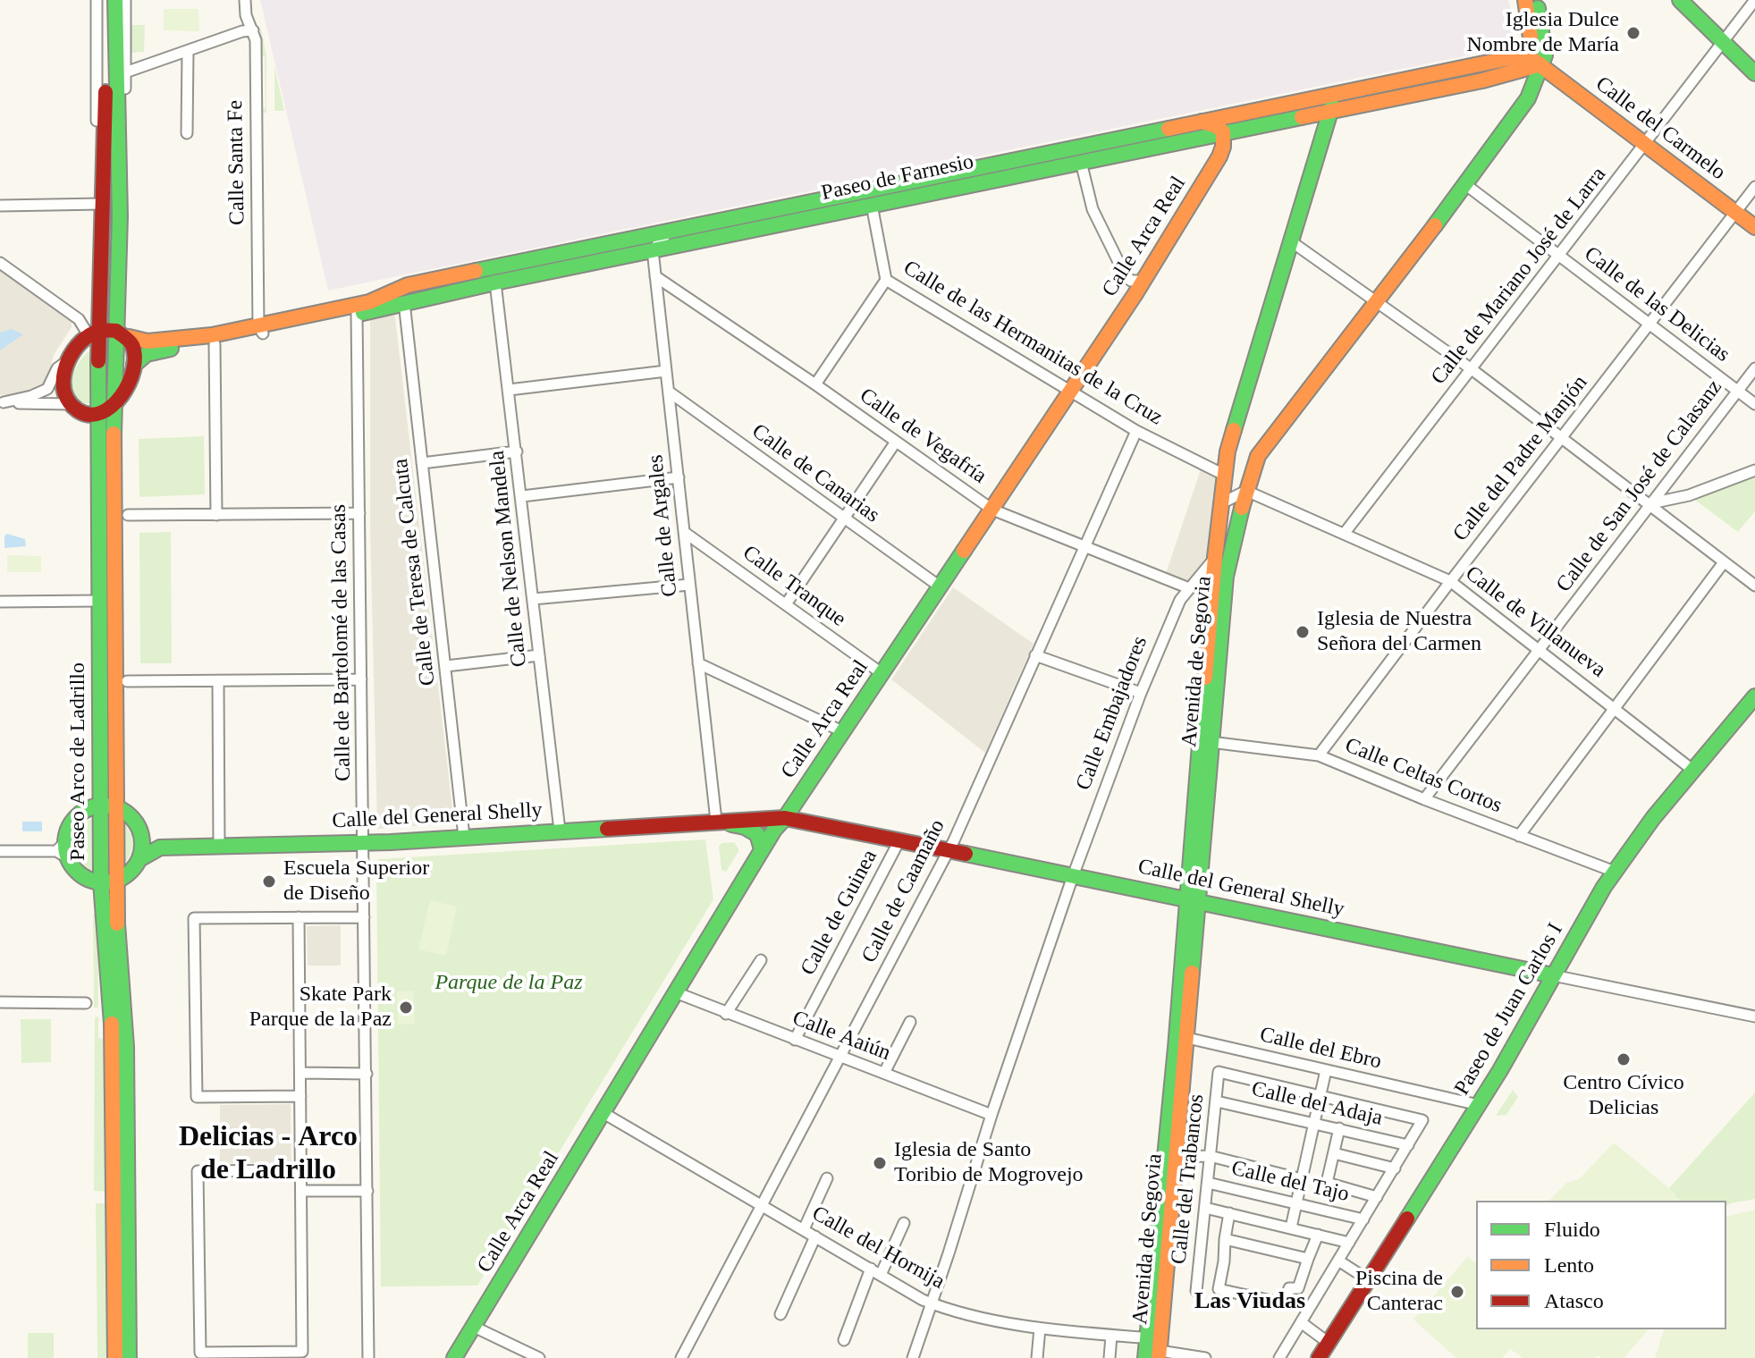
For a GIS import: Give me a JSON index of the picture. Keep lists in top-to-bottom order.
{
  "streets": {
    "main road": [
      "Calle del Carmelo",
      "Paseo de Farnesio",
      "Calle Arca Real",
      "Avenida de Segovia",
      "Paseo Arco de Ladrillo",
      "Calle del General Shelly",
      "Paseo de Juan Carlos I"
    ],
    "street": [
      "Calle Santa Fe",
      "Calle de Mariano José de Larra",
      "Calle de las Delicias",
      "Calle de las Hermanitas de la Cruz",
      "Calle de Vegafría",
      "Calle del Padre Manjón",
      "Calle de Canarias",
      "Calle de San José de Calasanz",
      "Calle de Argales",
      "Calle de Nelson Mandela",
      "Calle de Teresa de Calcuta",
      "Calle Tranque",
      "Calle de Villanueva",
      "Calle de Bartolomé de las Casas",
      "Calle Embajadores",
      "Calle Celtas Cortos",
      "Calle de Caamaño",
      "Calle de Guinea",
      "Calle Aaiún",
      "Calle del Ebro",
      "Calle del Adaja",
      "Calle del Trabancos",
      "Calle del Tajo",
      "Calle del Hornija"
    ]
  },
  "crossings": [
    ["Calle del Carmelo", "Paseo de Farnesio"],
    ["Calle del Carmelo", "Calle de Mariano José de Larra"],
    ["Calle del Carmelo", "Calle del Padre Manjón"],
    ["Calle del Carmelo", "Avenida de Segovia"],
    ["Calle Santa Fe", "Paseo de Farnesio"],
    ["Paseo de Farnesio", "Calle Arca Real"],
    ["Paseo de Farnesio", "Calle de las Hermanitas de la Cruz"],
    ["Paseo de Farnesio", "Calle de Argales"],
    ["Paseo de Farnesio", "Calle de Nelson Mandela"],
    ["Paseo de Farnesio", "Calle de Teresa de Calcuta"],
    ["Paseo de Farnesio", "Calle de Bartolomé de las Casas"],
    ["Paseo de Farnesio", "Avenida de Segovia"],
    ["Paseo de Farnesio", "Paseo Arco de Ladrillo"],
    ["Calle Arca Real", "Calle de las Hermanitas de la Cruz"],
    ["Calle Arca Real", "Calle de Vegafría"],
    ["Calle Arca Real", "Calle de Canarias"],
    ["Calle Arca Real", "Calle Tranque"],
    ["Calle Arca Real", "Calle del General Shelly"],
    ["Calle Arca Real", "Calle Aaiún"],
    ["Calle Arca Real", "Calle del Hornija"],
    ["Calle de Mariano José de Larra", "Calle de las Delicias"],
    ["Calle de Mariano José de Larra", "Calle de Villanueva"],
    ["Calle de las Delicias", "Calle del Padre Manjón"],
    ["Calle de las Delicias", "Calle de San José de Calasanz"],
    ["Calle de las Delicias", "Avenida de Segovia"],
    ["Calle de las Hermanitas de la Cruz", "Calle de Caamaño"],
    ["Calle de Vegafría", "Calle de Argales"],
    ["Calle de Vegafría", "Calle Embajadores"],
    ["Calle de Vegafría", "Calle de Caamaño"],
    ["Calle del Padre Manjón", "Calle de Villanueva"],
    ["Calle del Padre Manjón", "Calle Celtas Cortos"],
    ["Calle de Canarias", "Calle de Argales"],
    ["Calle de San José de Calasanz", "Calle de Villanueva"],
    ["Calle de San José de Calasanz", "Calle Celtas Cortos"],
    ["Calle de Argales", "Calle Tranque"],
    ["Calle de Argales", "Calle del General Shelly"],
    ["Calle de Nelson Mandela", "Calle del General Shelly"],
    ["Calle de Teresa de Calcuta", "Calle del General Shelly"],
    ["Calle de Villanueva", "Avenida de Segovia"],
    ["Calle de Villanueva", "Paseo de Juan Carlos I"],
    ["Calle de Bartolomé de las Casas", "Calle del General Shelly"],
    ["Avenida de Segovia", "Calle Embajadores"],
    ["Avenida de Segovia", "Calle Celtas Cortos"],
    ["Avenida de Segovia", "Calle del General Shelly"],
    ["Avenida de Segovia", "Calle del Ebro"],
    ["Avenida de Segovia", "Calle del Hornija"],
    ["Calle Embajadores", "Calle del General Shelly"],
    ["Calle Embajadores", "Calle Aaiún"],
    ["Calle Embajadores", "Calle del Hornija"],
    ["Paseo Arco de Ladrillo", "Calle del General Shelly"],
    ["Calle Celtas Cortos", "Paseo de Juan Carlos I"],
    ["Calle del General Shelly", "Calle de Caamaño"],
    ["Calle del General Shelly", "Calle de Guinea"],
    ["Calle del General Shelly", "Paseo de Juan Carlos I"],
    ["Calle de Caamaño", "Calle Aaiún"],
    ["Calle de Caamaño", "Calle del Hornija"],
    ["Calle de Guinea", "Calle Aaiún"],
    ["Paseo de Juan Carlos I", "Calle del Ebro"],
    ["Calle del Adaja", "Calle del Trabancos"],
    ["Calle del Trabancos", "Calle del Tajo"]
  ],
  "districts": ["Delicias - Arco de Ladrillo", "Las Viudas"],
  "parks": ["Parque de la Paz"],
  "places": [
    "Iglesia Dulce Nombre de María",
    "Iglesia de Nuestra Señora del Carmen",
    "Escuela Superior de Diseño",
    "Skate Park Parque de la Paz",
    "Centro Cívico Delicias",
    "Iglesia de Santo Toribio de Mogrovejo",
    "Piscina de Canterac"
  ],
  "legend": ["Fluido", "Lento", "Atasco"]
}
